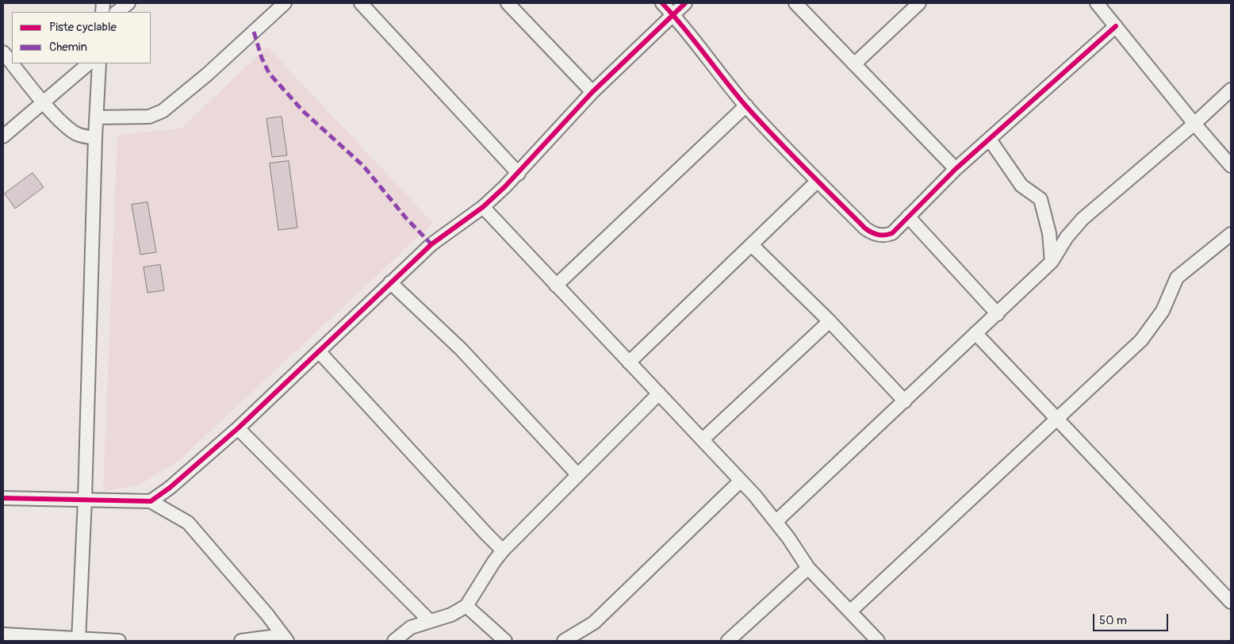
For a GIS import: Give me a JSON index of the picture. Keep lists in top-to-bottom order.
{
  "legend": ["Piste cyclable", "Chemin"],
  "scale_bar": "50 m"
}
